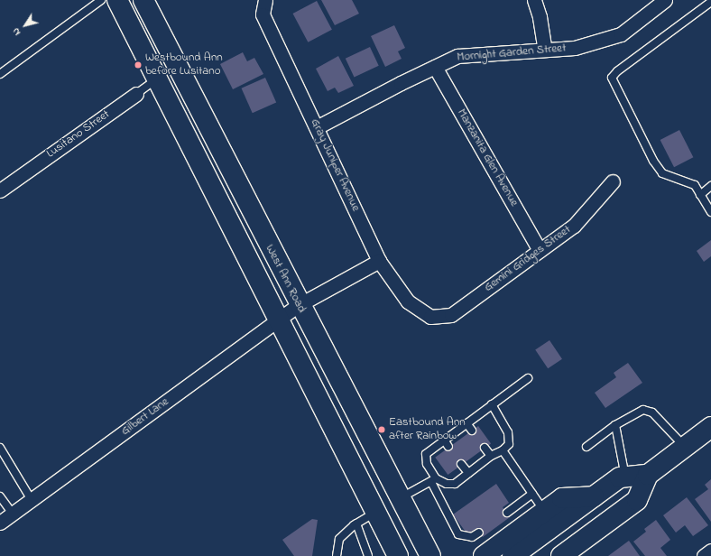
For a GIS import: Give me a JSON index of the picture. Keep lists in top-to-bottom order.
{
  "streets": {
    "main road": ["West Ann Road"],
    "street": [
      "Mornight Garden Street",
      "Lusitano Street",
      "Manzanita Glen Avenue",
      "Gray Juniper Avenue",
      "Gemini Gridges Street",
      "Gilbert Lane"
    ]
  },
  "crossings": [
    ["Mornight Garden Street", "Manzanita Glen Avenue"],
    ["Mornight Garden Street", "Gray Juniper Avenue"],
    ["Lusitano Street", "West Ann Road"],
    ["Manzanita Glen Avenue", "Gemini Gridges Street"],
    ["Gray Juniper Avenue", "Gemini Gridges Street"],
    ["Gray Juniper Avenue", "Gilbert Lane"],
    ["West Ann Road", "Gilbert Lane"]
  ],
  "places": ["Westbound Ann before Lusitano", "Eastbound Ann after Rainbow"],
  "north": "bottom left"
}
